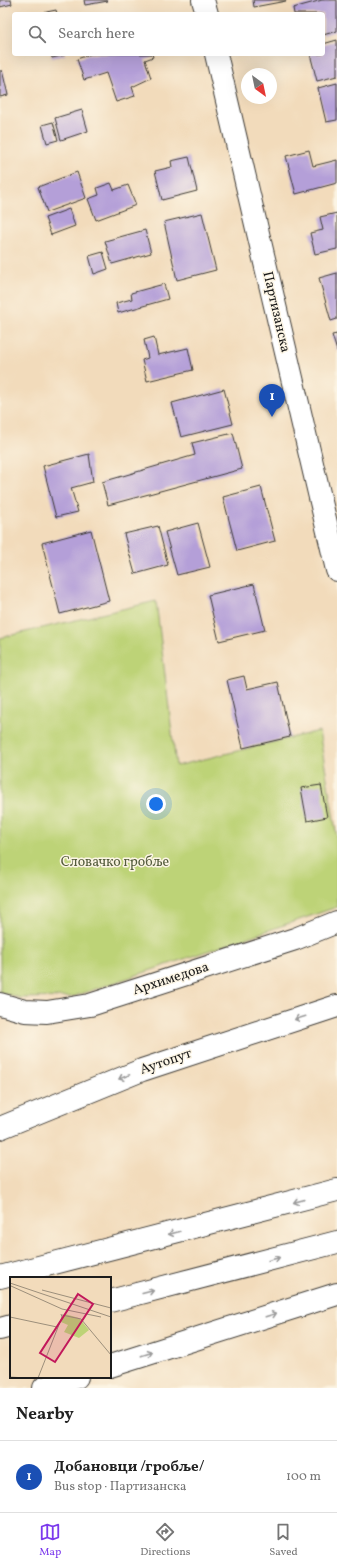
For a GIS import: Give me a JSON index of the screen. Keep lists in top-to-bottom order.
{
  "streets": {
    "main road": ["Партизанска", "Архимедова", "Аутопут"]
  },
  "parks": ["Словачко гробље"],
  "north": "bottom right",
  "page": {
    "search": "Search here",
    "pins": "1",
    "heading": "Nearby",
    "list": [
      {
        "mark": "1",
        "name": "Добановци /гробље/",
        "note": "Bus stop · Партизанска",
        "value": "100 m"
      }
    ],
    "nav": ["Map", "Directions", "Saved"]
  }
}
